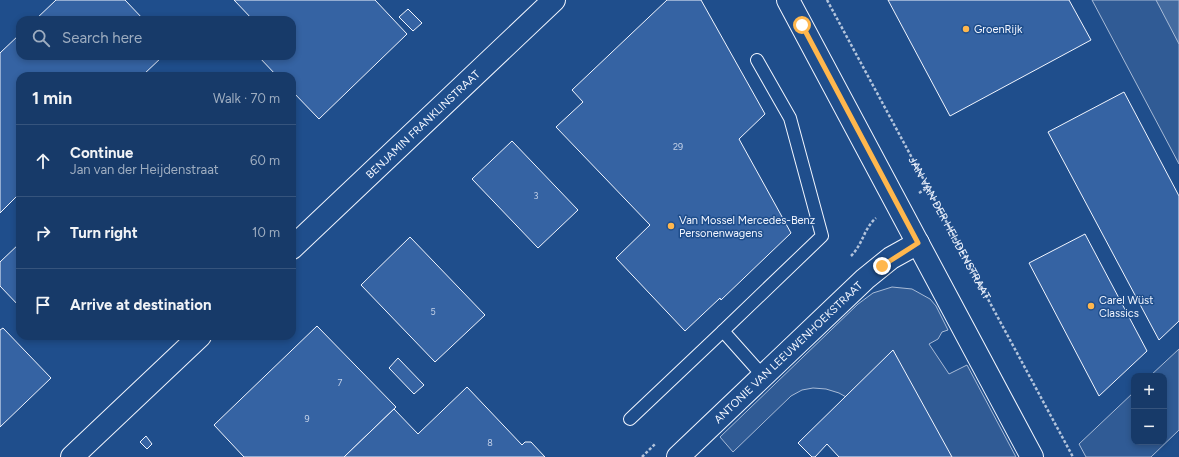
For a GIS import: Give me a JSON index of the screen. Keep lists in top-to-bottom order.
{
  "streets": {
    "street": ["BENJAMIN FRANKLINSTRAAT", "ANTONIE VAN LEEUWENHOEKSTRAAT"],
    "path": ["JAN VAN DER HEIJDENSTRAAT"]
  },
  "places": ["GroenRijk", "Van Mossel Mercedes-Benz Personenwagens", "Carel Wüst Classics"],
  "house_numbers": [
    "29",
    "3",
    "5",
    "7",
    "9",
    "8"
  ],
  "page": {
    "search": "Search here",
    "heading": ["1 min", "Walk · 70 m"],
    "list": [
      ["Continue", "Jan van der Heijdenstraat", "60 m"],
      ["Turn right", "10 m"],
      "Arrive at destination"
    ],
    "map_buttons": ["+", "−"]
  }
}
